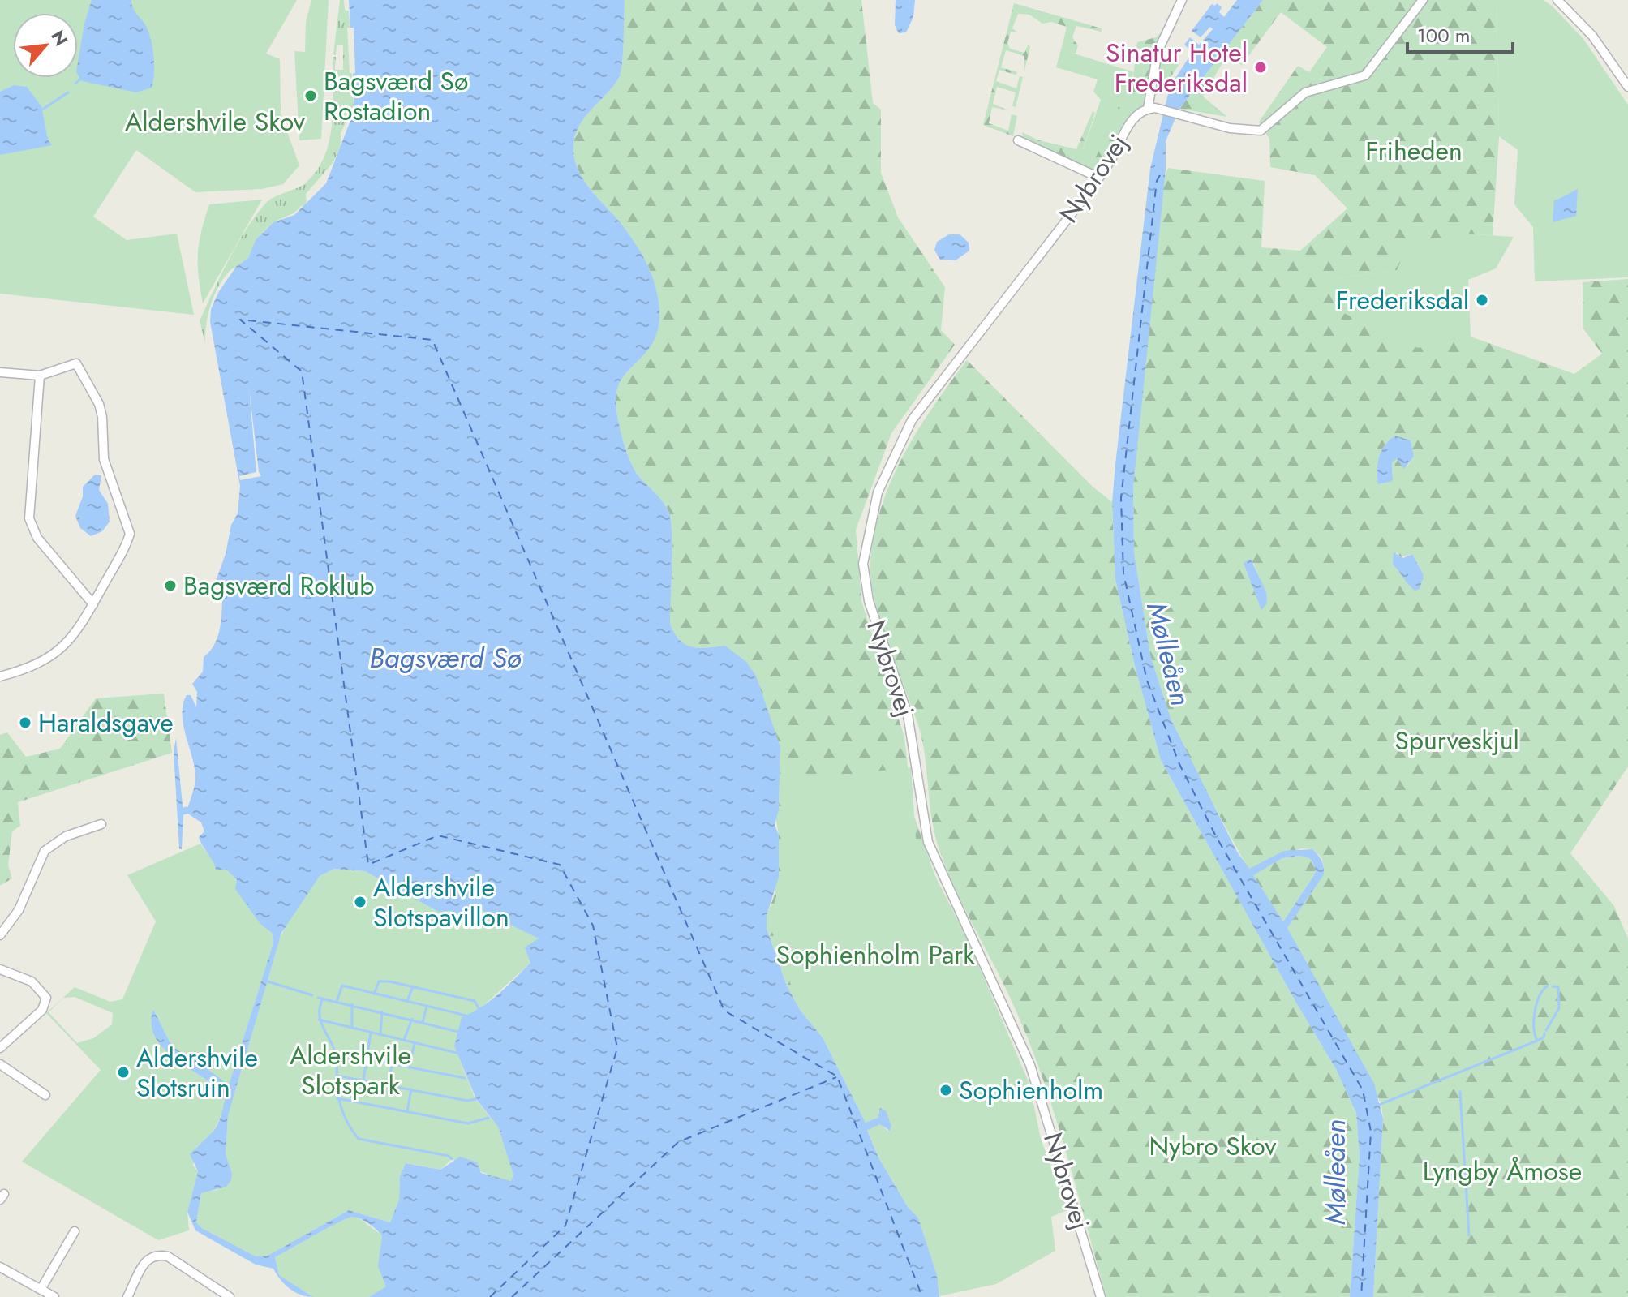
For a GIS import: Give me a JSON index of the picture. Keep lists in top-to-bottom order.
{
  "streets": {
    "street": ["Nybrovej"]
  },
  "water": ["Mølleåen", "Bagsværd Sø"],
  "parks": [
    "Aldershvile Skov",
    "Friheden",
    "Spurveskjul",
    "Sophienholm Park",
    "Aldershvile Slotspark",
    "Nybro Skov",
    "Lyngby Åmose"
  ],
  "places": [
    "Sinatur Hotel Frederiksdal",
    "Bagsværd Sø Rostadion",
    "Frederiksdal",
    "Bagsværd Roklub",
    "Haraldsgave",
    "Aldershvile Slotspavillon",
    "Aldershvile Slotsruin",
    "Sophienholm"
  ],
  "scale_bar": "100 m",
  "north": "top right"
}
